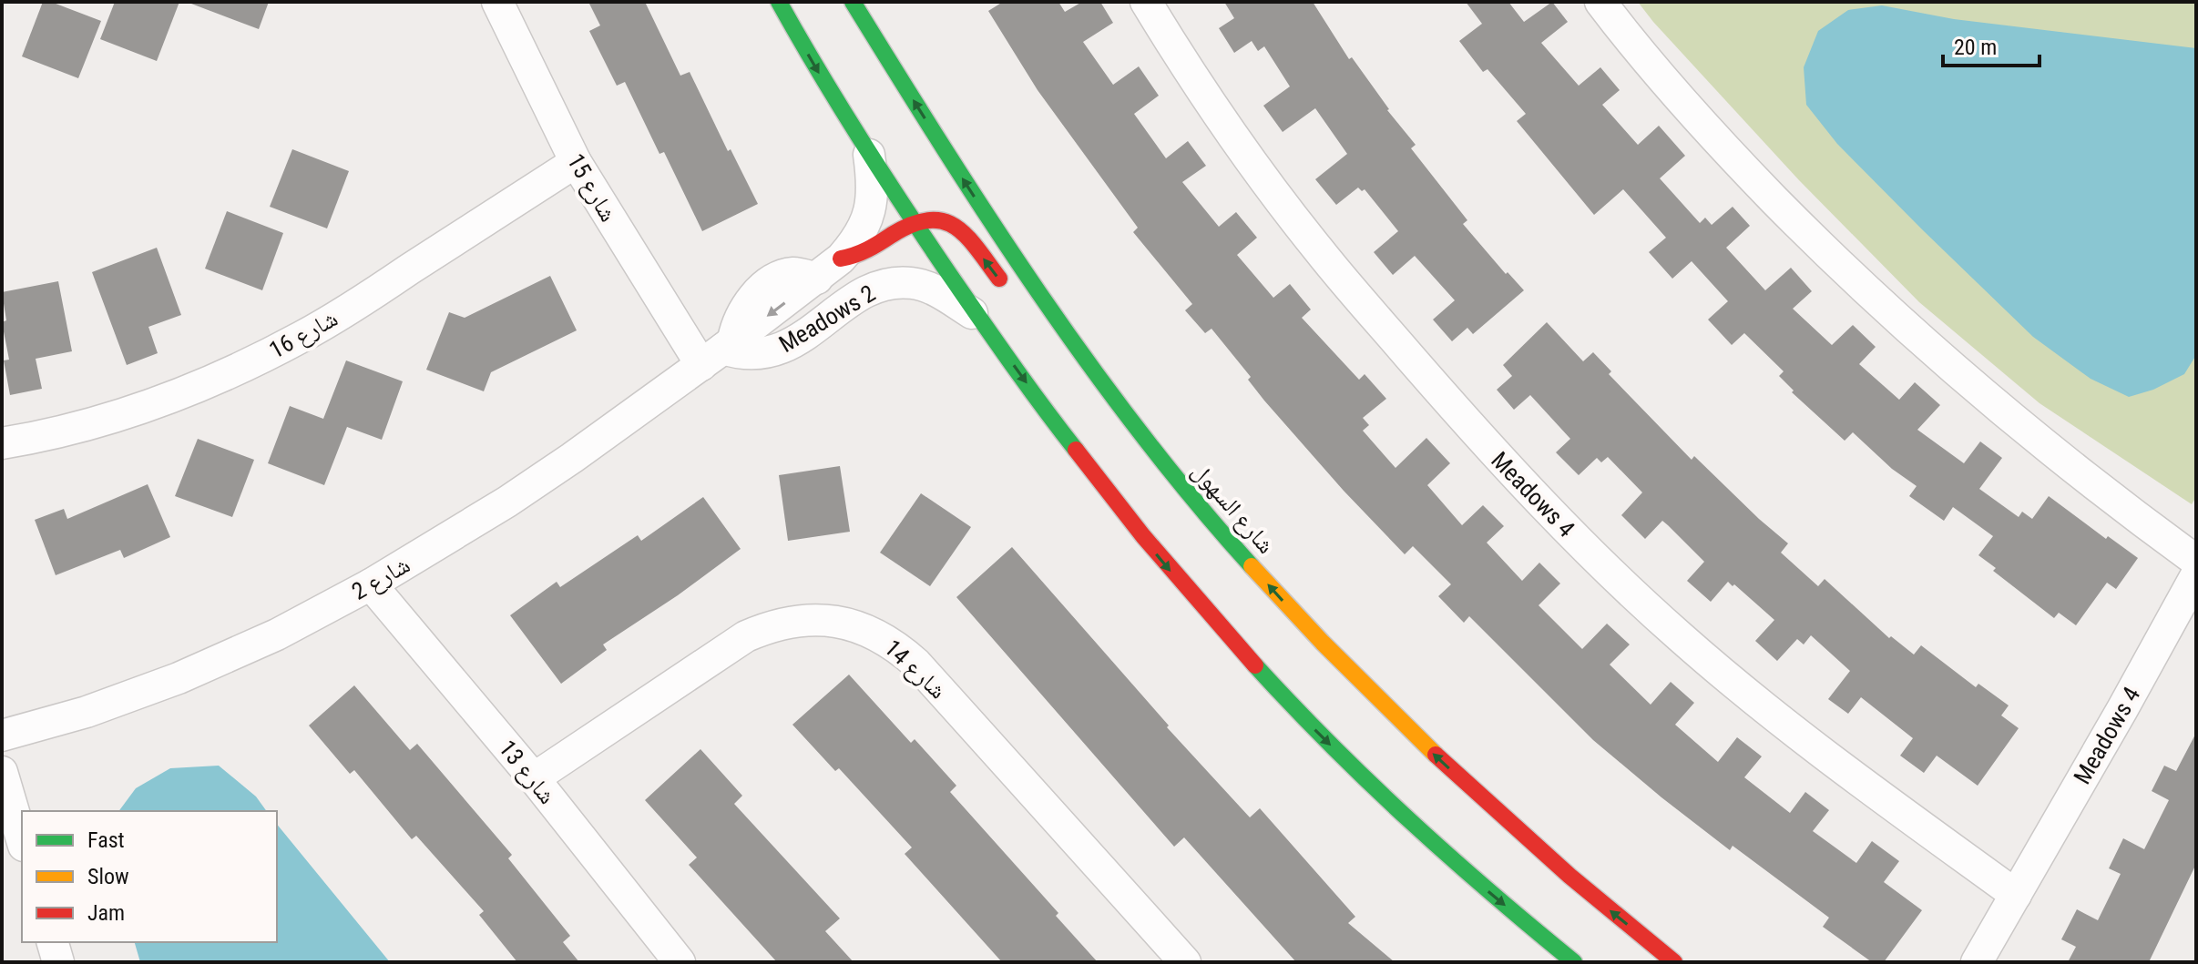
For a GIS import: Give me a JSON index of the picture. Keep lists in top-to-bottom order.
{
  "streets": {
    "main road": ["شارع السهول"],
    "street": [
      "شارع 15",
      "Meadows 2",
      "شارع 16",
      "Meadows 4",
      "شارع 2",
      "شارع 14",
      "شارع 13"
    ]
  },
  "crossings": [
    ["شارع 15", "Meadows 2"],
    ["شارع 15", "شارع 16"],
    ["شارع 15", "شارع 2"],
    ["Meadows 2", "شارع 2"],
    ["شارع 2", "شارع 13"],
    ["شارع 14", "شارع 13"]
  ],
  "legend": ["Fast", "Slow", "Jam"],
  "scale_bar": "20 m"
}
